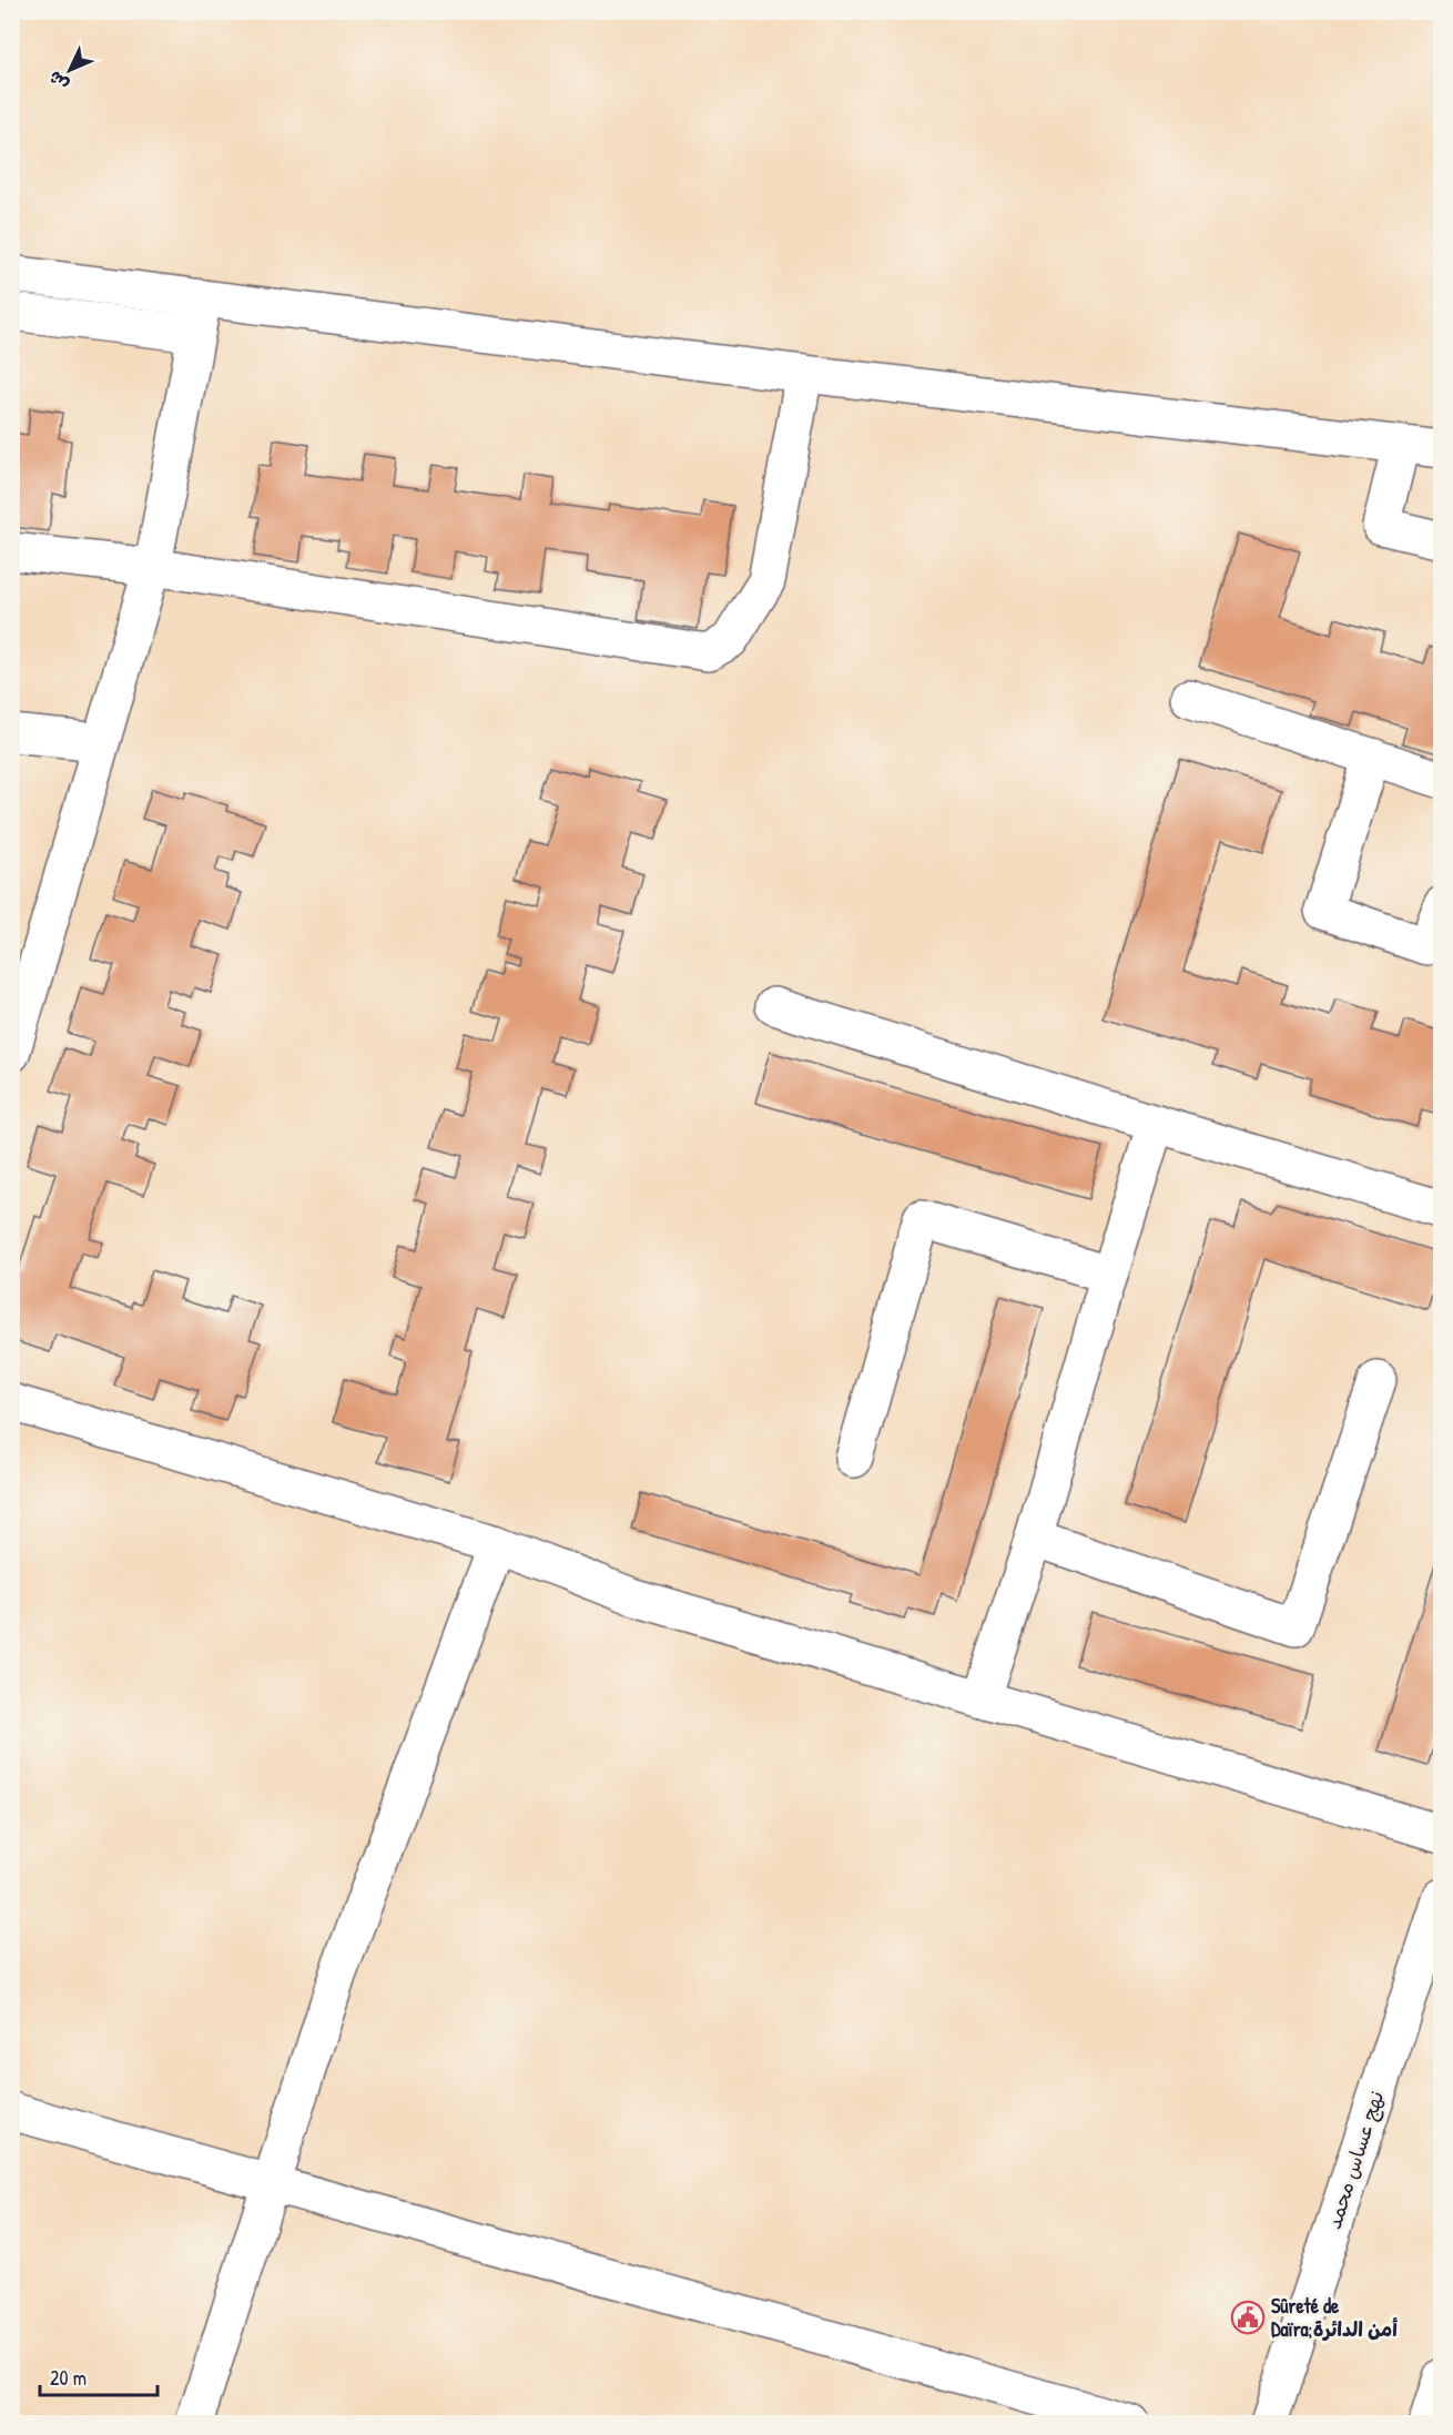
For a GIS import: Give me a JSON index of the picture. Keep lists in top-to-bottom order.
{
  "streets": {
    "street": ["نهج عساس محمد"]
  },
  "places": {
    "public building": ["Sûreté de Daïra;أمن الدائرة"]
  },
  "scale_bar": "20 m",
  "north": "bottom left"
}
